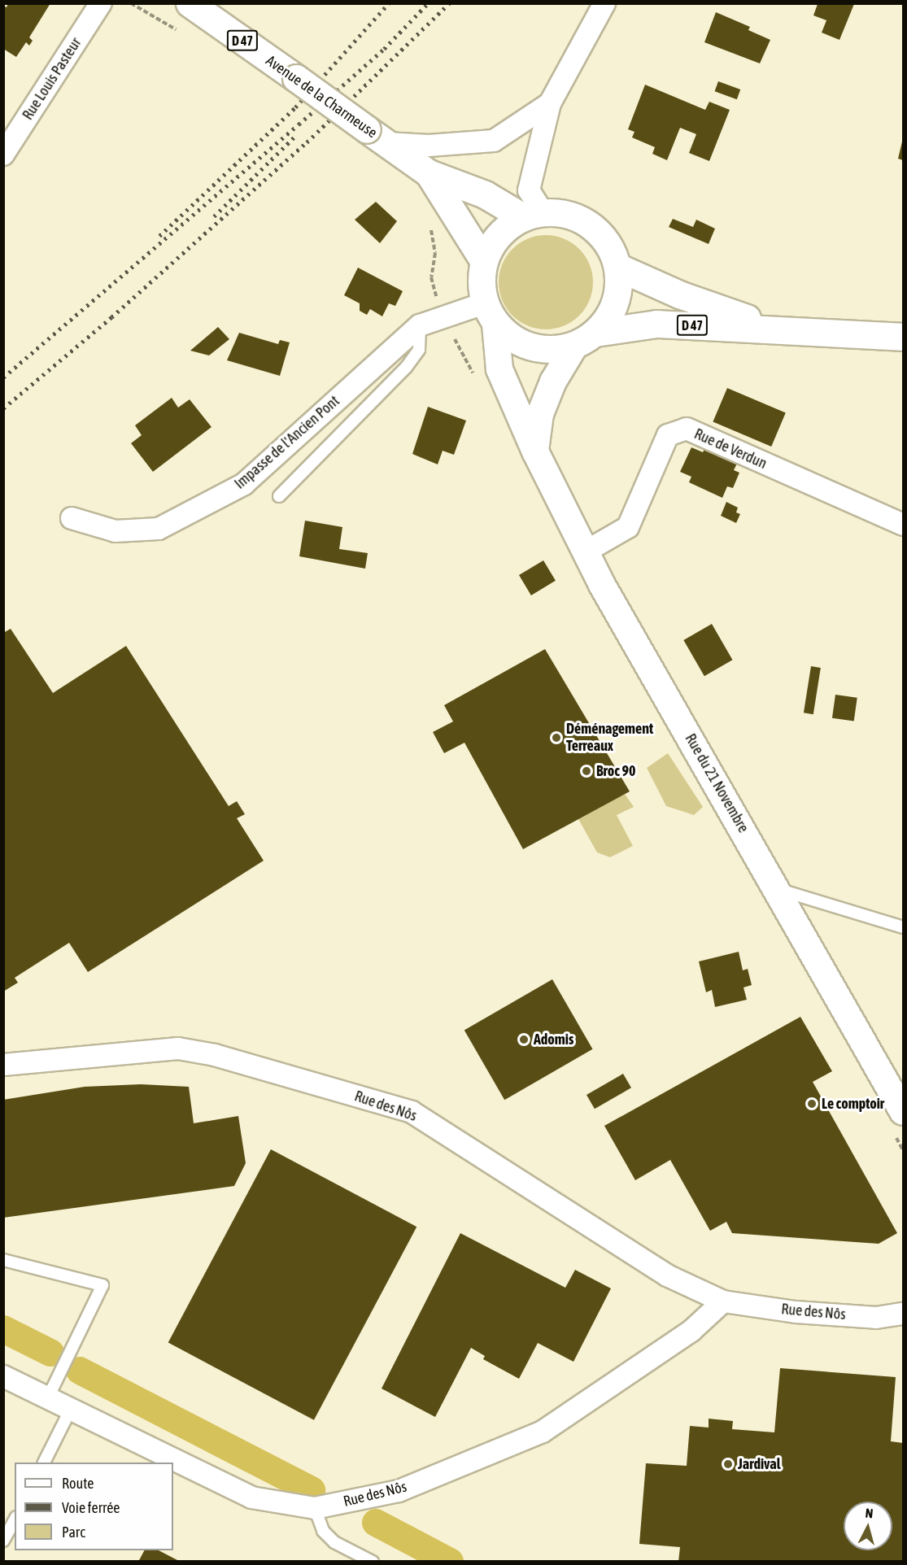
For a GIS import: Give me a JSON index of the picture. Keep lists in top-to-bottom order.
{
  "streets": {
    "main road": ["D 47", "Avenue de la Charmeuse"],
    "street": [
      "Rue Louis Pasteur",
      "Impasse de l'Ancien Pont",
      "Rue de Verdun",
      "Rue du 21 Novembre",
      "Rue des Nôs"
    ]
  },
  "crossings": [
    ["D 47", "Avenue de la Charmeuse"],
    ["D 47", "Impasse de l'Ancien Pont"],
    ["D 47", "Rue du 21 Novembre"],
    ["Avenue de la Charmeuse", "Impasse de l'Ancien Pont"],
    ["Avenue de la Charmeuse", "Rue du 21 Novembre"],
    ["Impasse de l'Ancien Pont", "Rue du 21 Novembre"],
    ["Rue de Verdun", "Rue du 21 Novembre"]
  ],
  "places": [
    "Déménagement Terreaux",
    "Broc 90",
    "Adomis",
    "Le comptoir",
    "Jardival"
  ],
  "legend": ["Route", "Voie ferrée", "Parc"],
  "north": "top"
}
